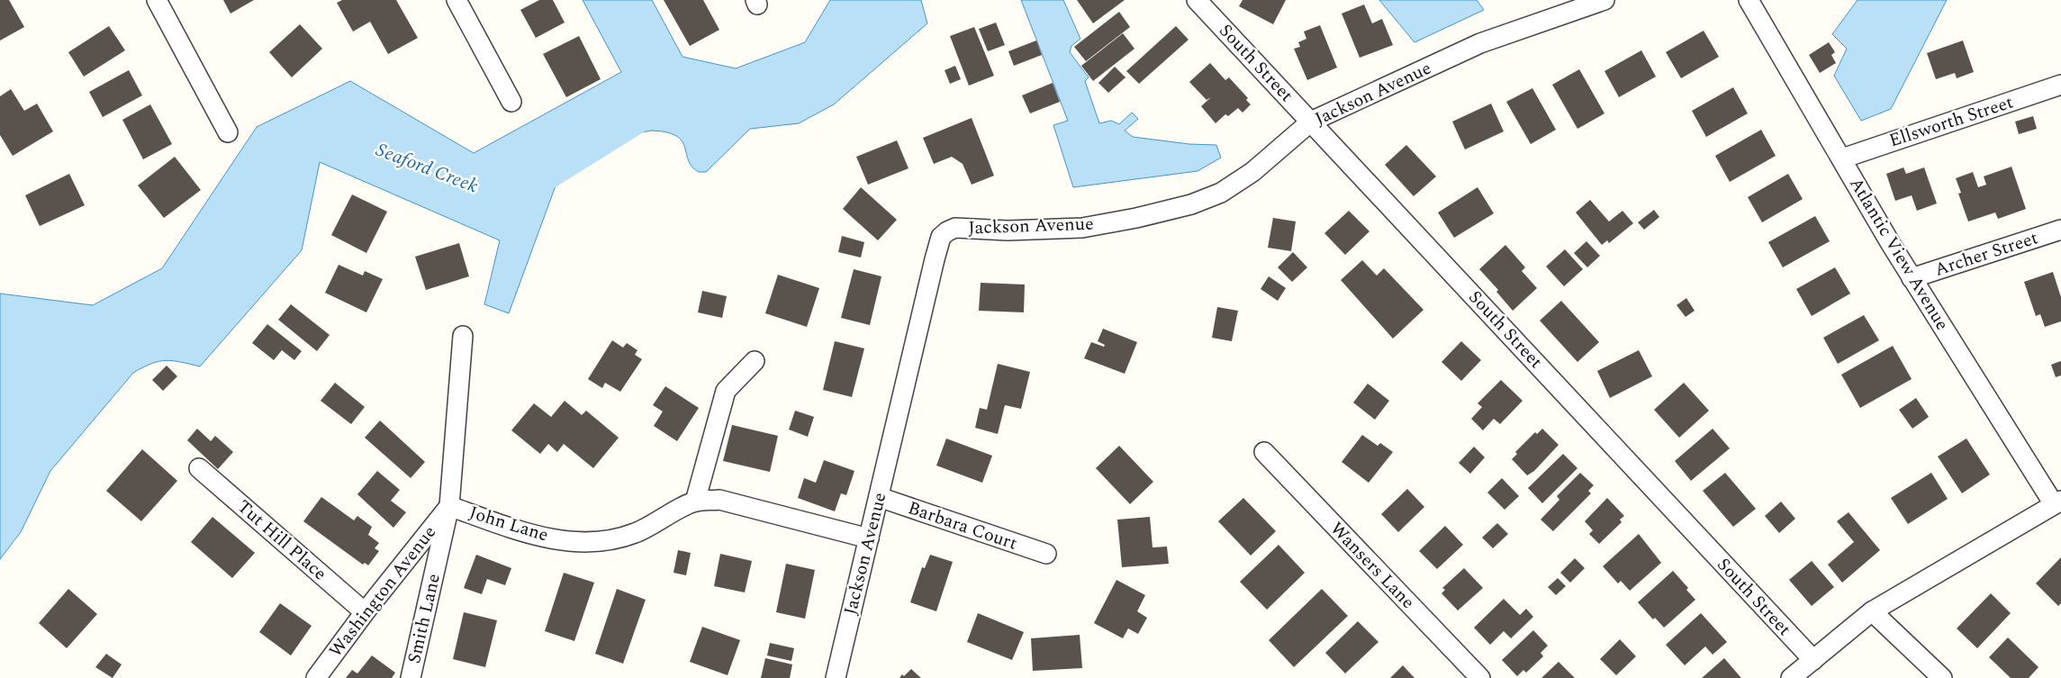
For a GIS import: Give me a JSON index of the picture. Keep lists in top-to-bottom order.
{
  "streets": {
    "street": [
      "South Street",
      "Jackson Avenue",
      "Ellsworth Street",
      "Atlantic View Avenue",
      "Archer Street",
      "John Lane",
      "Barbara Court",
      "Tut Hill Place",
      "Wansers Lane",
      "Washington Avenue",
      "Smith Lane"
    ]
  },
  "crossings": [
    ["South Street", "Jackson Avenue"],
    ["Jackson Avenue", "John Lane"],
    ["Jackson Avenue", "Barbara Court"],
    ["Ellsworth Street", "Atlantic View Avenue"],
    ["Atlantic View Avenue", "Archer Street"],
    ["John Lane", "Washington Avenue"],
    ["John Lane", "Smith Lane"],
    ["Tut Hill Place", "Washington Avenue"],
    ["Washington Avenue", "Smith Lane"]
  ],
  "water": ["Seaford Creek"]
}
